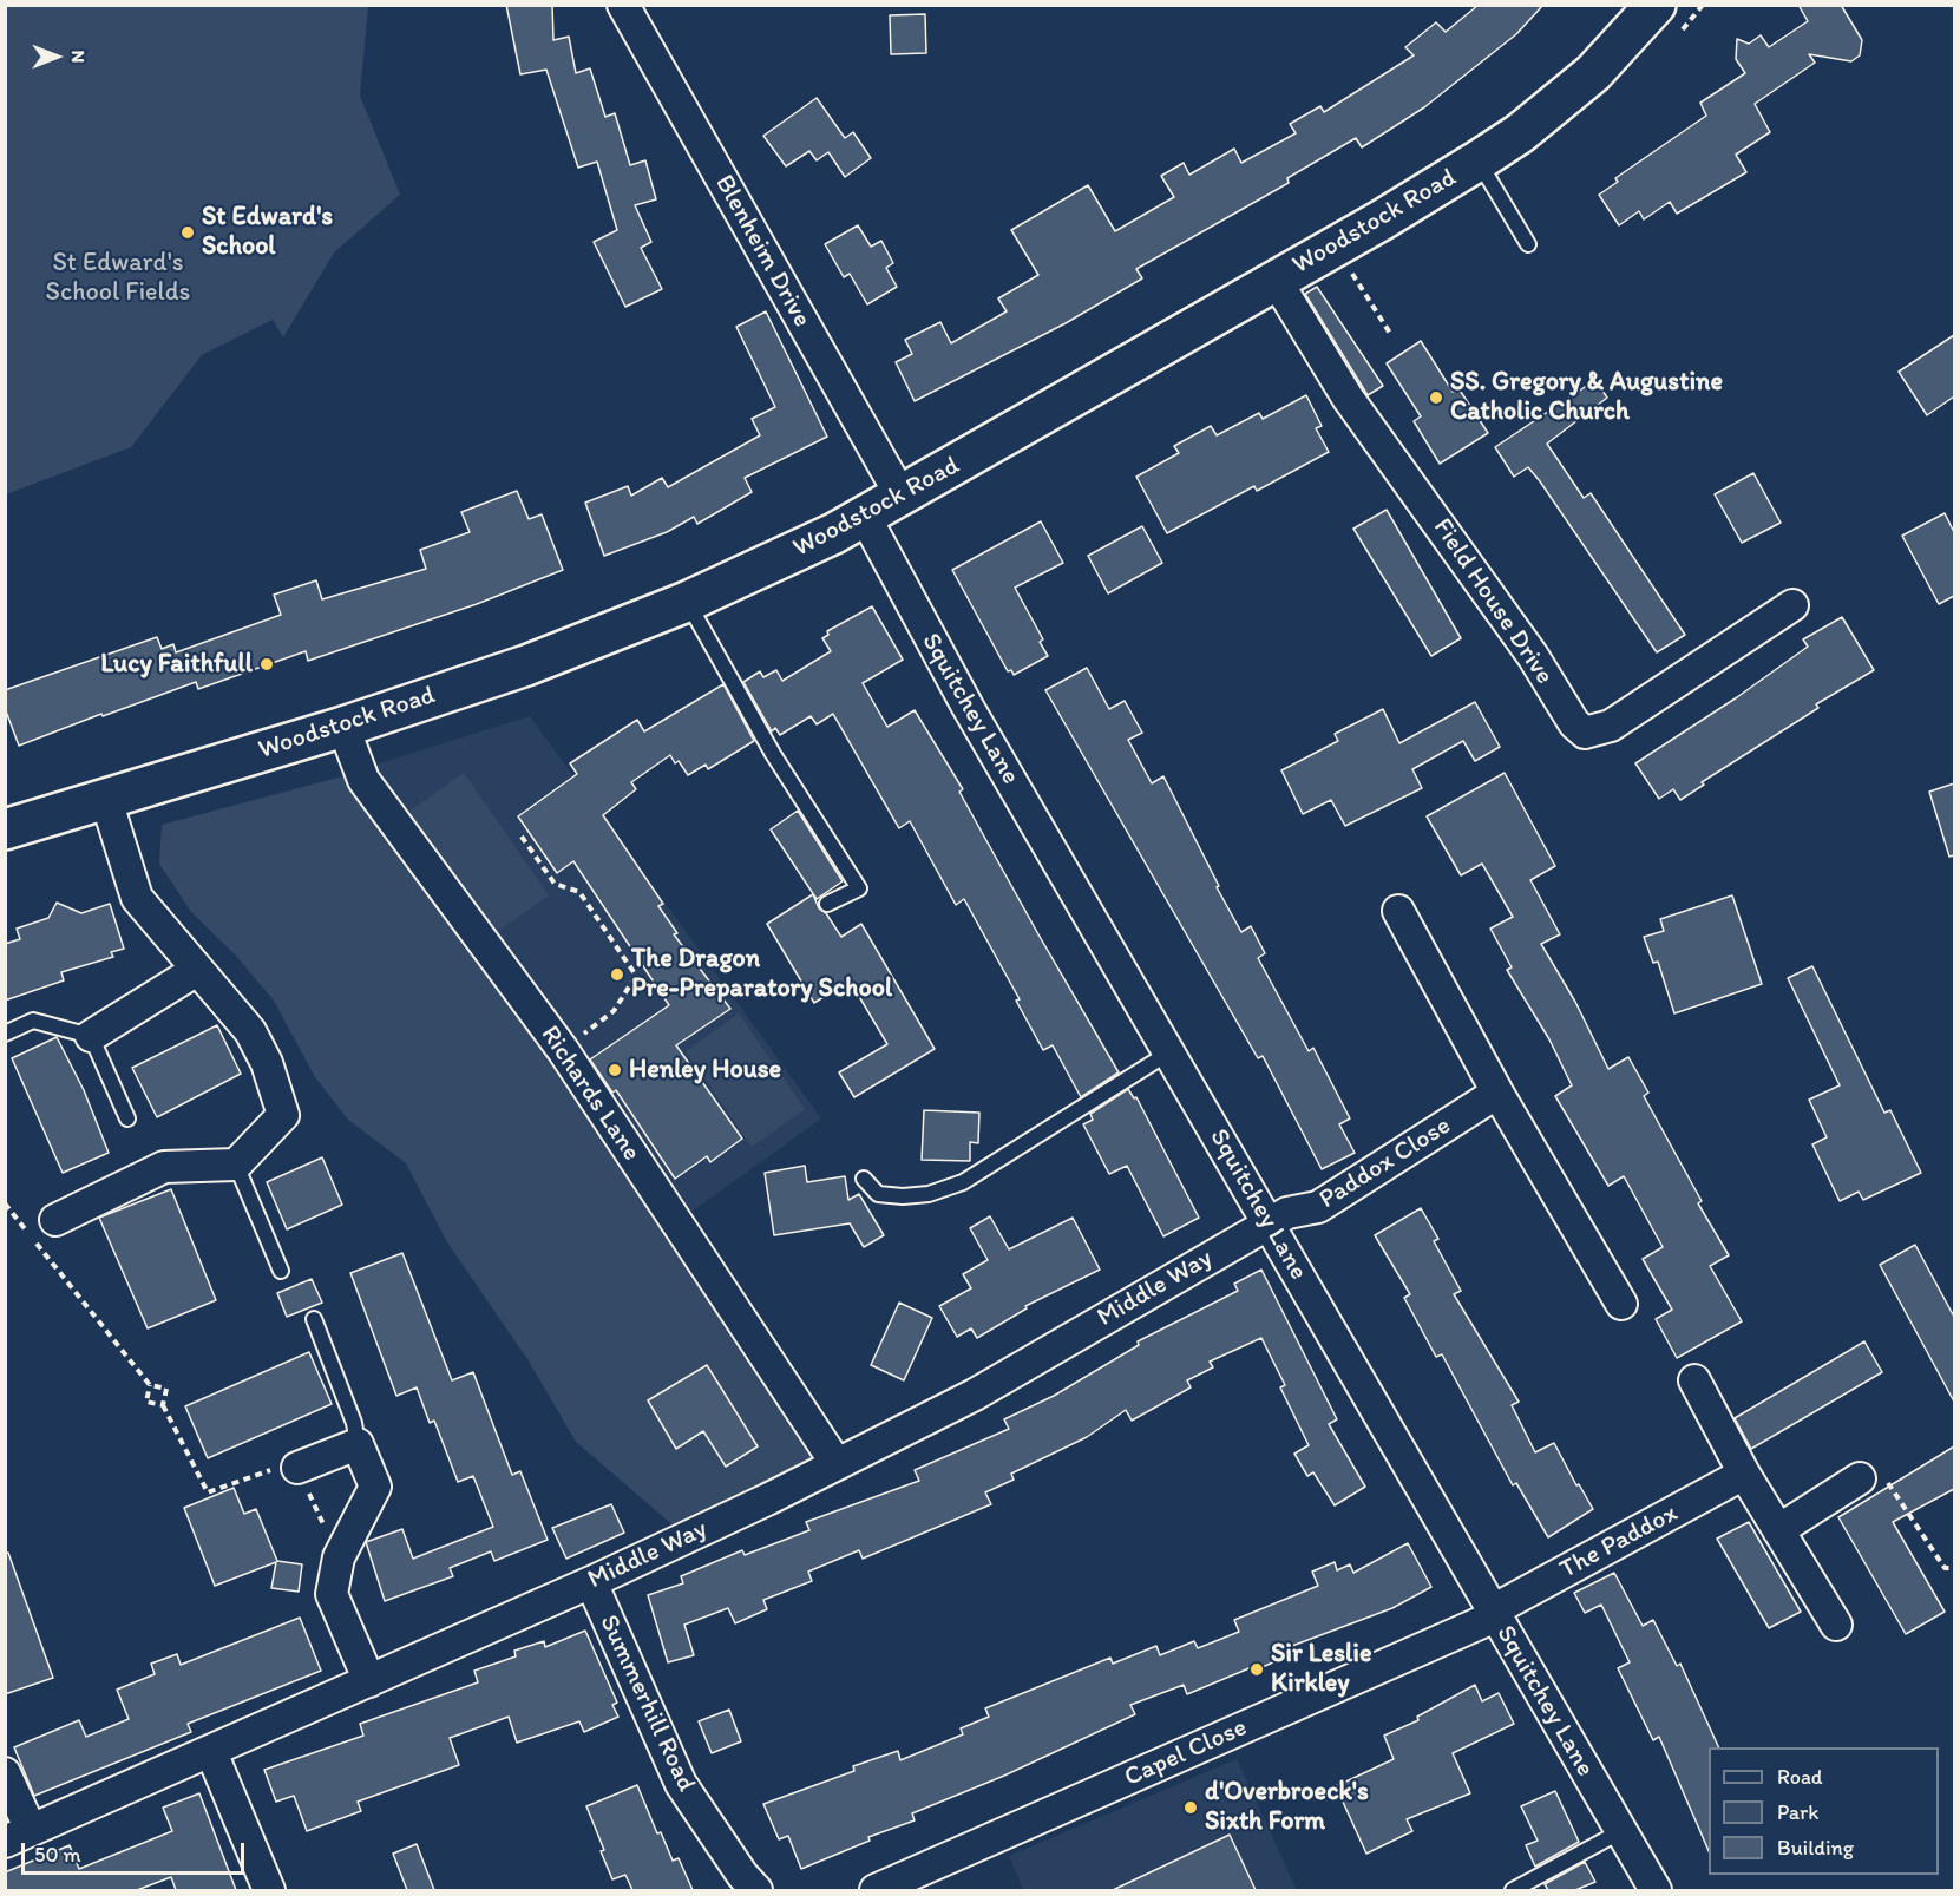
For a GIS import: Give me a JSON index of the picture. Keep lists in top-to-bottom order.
{
  "streets": {
    "main road": ["Woodstock Road"],
    "street": [
      "Blenheim Drive",
      "Field House Drive",
      "Squitchey Lane",
      "Richards Lane",
      "Paddox Close",
      "Middle Way",
      "The Paddox",
      "Summerhill Road",
      "Capel Close"
    ]
  },
  "crossings": [
    ["Woodstock Road", "Blenheim Drive"],
    ["Woodstock Road", "Field House Drive"],
    ["Woodstock Road", "Squitchey Lane"],
    ["Woodstock Road", "Richards Lane"],
    ["Squitchey Lane", "Paddox Close"],
    ["Squitchey Lane", "Middle Way"],
    ["Squitchey Lane", "The Paddox"],
    ["Squitchey Lane", "Capel Close"],
    ["Richards Lane", "Middle Way"],
    ["Paddox Close", "Middle Way"],
    ["Middle Way", "Summerhill Road"],
    ["The Paddox", "Capel Close"]
  ],
  "parks": ["St Edward's School Fields"],
  "places": [
    "St Edward's School",
    "SS. Gregory & Augustine Catholic Church",
    "Lucy Faithfull",
    "The Dragon Pre-Preparatory School",
    "Henley House",
    "Sir Leslie Kirkley",
    "d'Overbroeck's Sixth Form"
  ],
  "legend": ["Road", "Park", "Building"],
  "scale_bar": "50 m",
  "north": "right"
}
